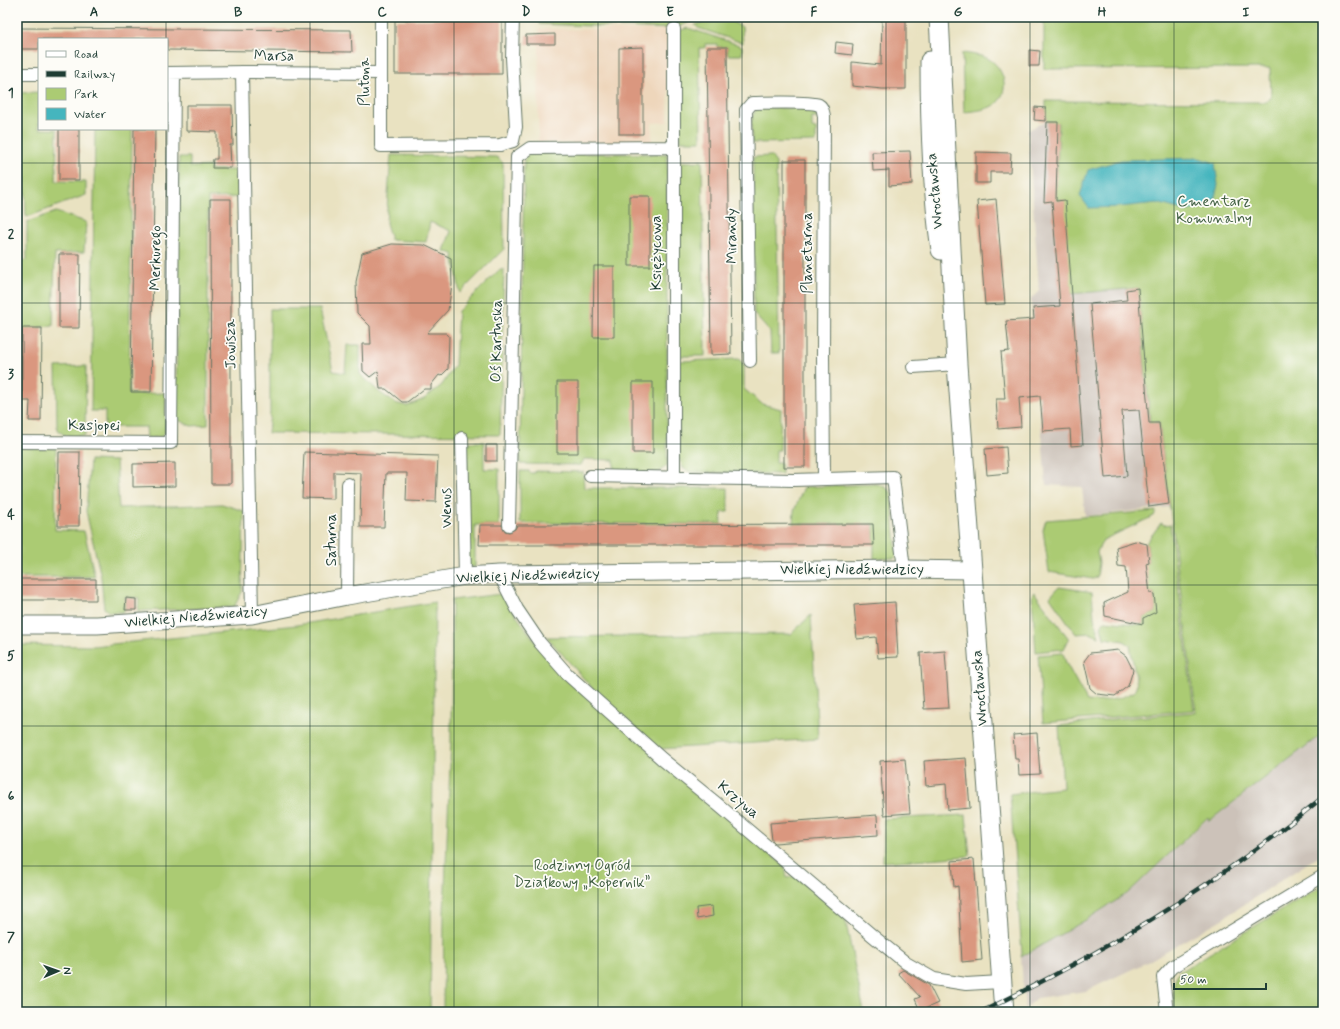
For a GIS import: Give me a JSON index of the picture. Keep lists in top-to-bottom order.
{
  "streets": {
    "main road": ["Wrocławska"],
    "street": [
      "Marsa",
      "Plutona",
      "Mirandy",
      "Księżycowa",
      "Planetarna",
      "Merkurego",
      "Oś Kartuska",
      "Jowisza",
      "Kasjopei",
      "Wenus",
      "Saturna",
      "Wielkiej Niedźwiedzicy",
      "Krzywa"
    ]
  },
  "crossings": [
    ["Marsa", "Plutona"],
    ["Marsa", "Merkurego"],
    ["Marsa", "Jowisza"],
    ["Wrocławska", "Wielkiej Niedźwiedzicy"],
    ["Wrocławska", "Krzywa"],
    ["Mirandy", "Planetarna"],
    ["Księżycowa", "Oś Kartuska"],
    ["Merkurego", "Kasjopei"],
    ["Jowisza", "Wielkiej Niedźwiedzicy"],
    ["Wenus", "Wielkiej Niedźwiedzicy"],
    ["Saturna", "Wielkiej Niedźwiedzicy"],
    ["Wielkiej Niedźwiedzicy", "Krzywa"]
  ],
  "parks": ["Cmentarz Komunalny", "Rodzinny Ogród Działkowy „Kopernik”"],
  "legend": [
    "Road",
    "Railway",
    "Park",
    "Water"
  ],
  "scale_bar": "50 m",
  "north": "right",
  "grid": {
    "columns": [
      "A",
      "B",
      "C",
      "D",
      "E",
      "F",
      "G",
      "H",
      "I"
    ],
    "rows": [
      "1",
      "2",
      "3",
      "4",
      "5",
      "6",
      "7"
    ]
  }
}
